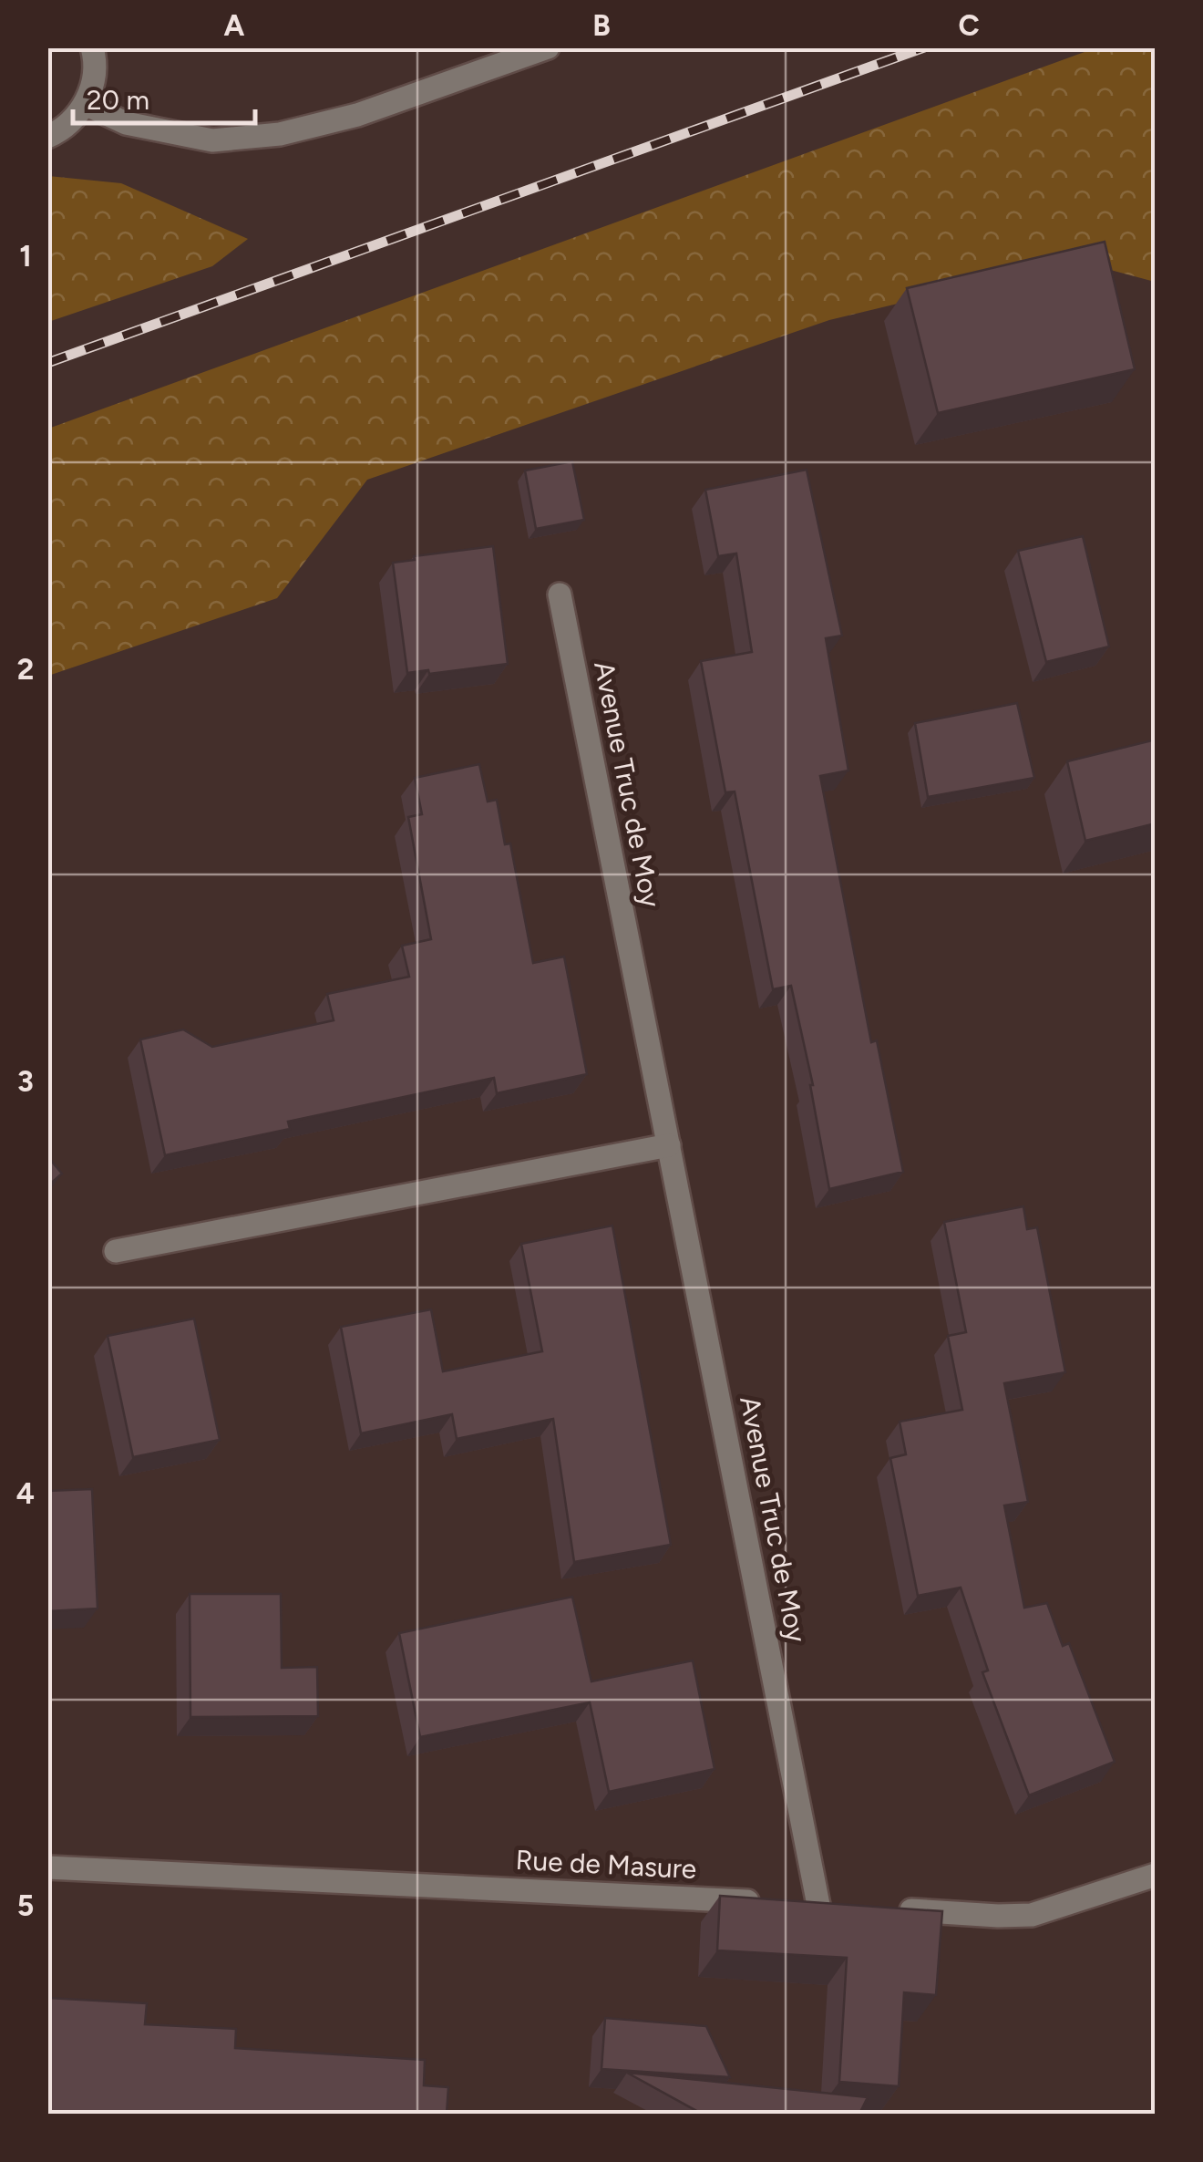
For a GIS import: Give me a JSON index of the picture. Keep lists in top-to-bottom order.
{
  "streets": {
    "street": ["Avenue Truc de Moy", "Rue de Masure"]
  },
  "scale_bar": "20 m",
  "grid": {
    "columns": ["A", "B", "C"],
    "rows": [
      "1",
      "2",
      "3",
      "4",
      "5"
    ]
  }
}
